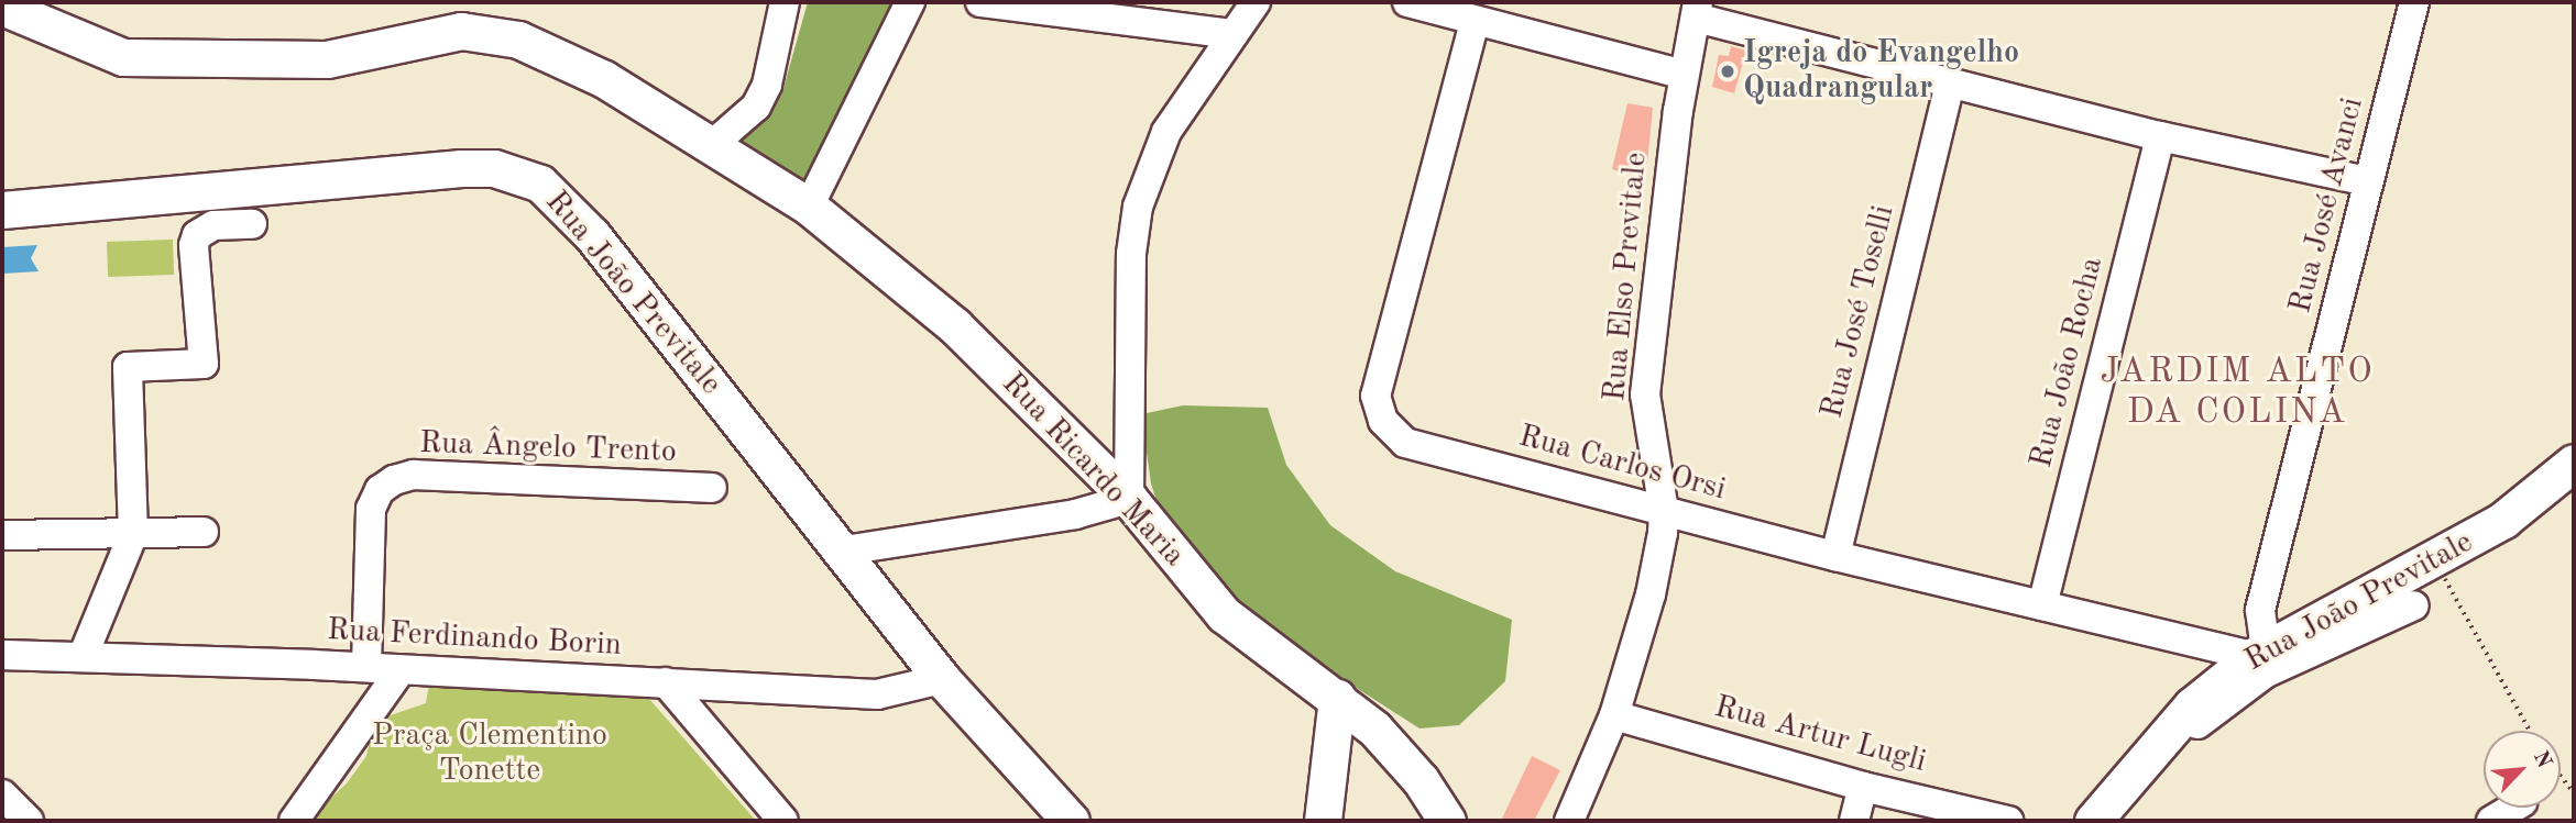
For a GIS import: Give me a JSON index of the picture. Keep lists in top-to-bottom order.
{
  "streets": {
    "main road": ["Rua João Previtale", "Rua Ricardo Maria"],
    "street": [
      "Rua José Avanci",
      "Rua Elso Previtale",
      "Rua José Toselli",
      "Rua João Rocha",
      "Rua Ângelo Trento",
      "Rua Carlos Orsi",
      "Rua Ferdinando Borin",
      "Rua Artur Lugli"
    ]
  },
  "crossings": [
    ["Rua José Avanci", "Rua João Previtale"],
    ["Rua José Avanci", "Rua Carlos Orsi"],
    ["Rua Elso Previtale", "Rua Carlos Orsi"],
    ["Rua Elso Previtale", "Rua Artur Lugli"],
    ["Rua João Previtale", "Rua Carlos Orsi"],
    ["Rua João Previtale", "Rua Ferdinando Borin"],
    ["Rua José Toselli", "Rua Carlos Orsi"],
    ["Rua João Rocha", "Rua Carlos Orsi"],
    ["Rua Ângelo Trento", "Rua Ferdinando Borin"]
  ],
  "districts": ["JARDIM ALTO DA COLINA"],
  "parks": ["Praça Clementino Tonette"],
  "places": ["Igreja do Evangelho Quadrangular"],
  "north": "top right"
}
